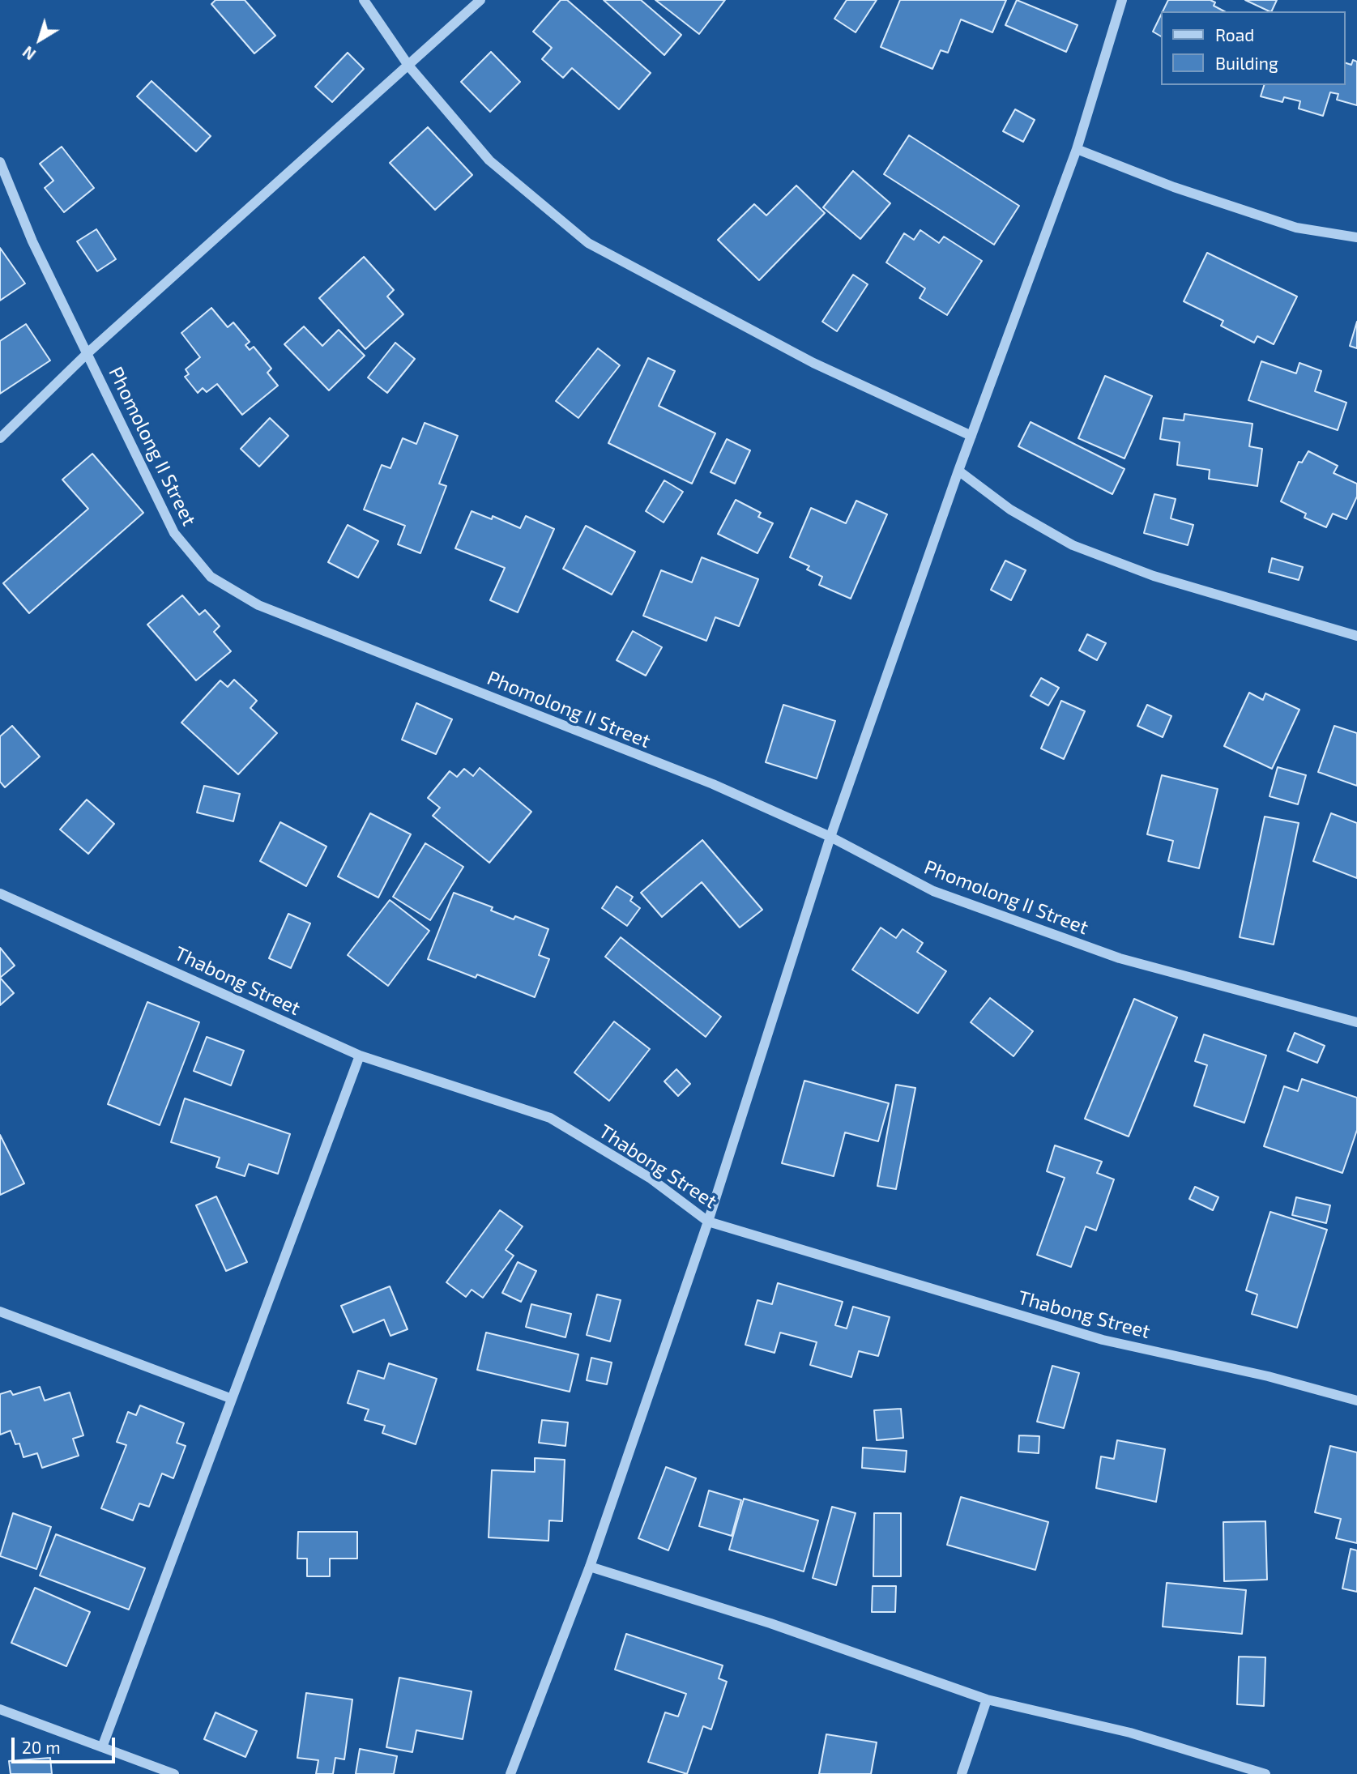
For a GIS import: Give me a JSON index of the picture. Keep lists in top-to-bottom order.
{
  "streets": {
    "street": ["Phomolong II Street", "Thabong Street"]
  },
  "legend": ["Road", "Building"],
  "scale_bar": "20 m",
  "north": "bottom left"
}
